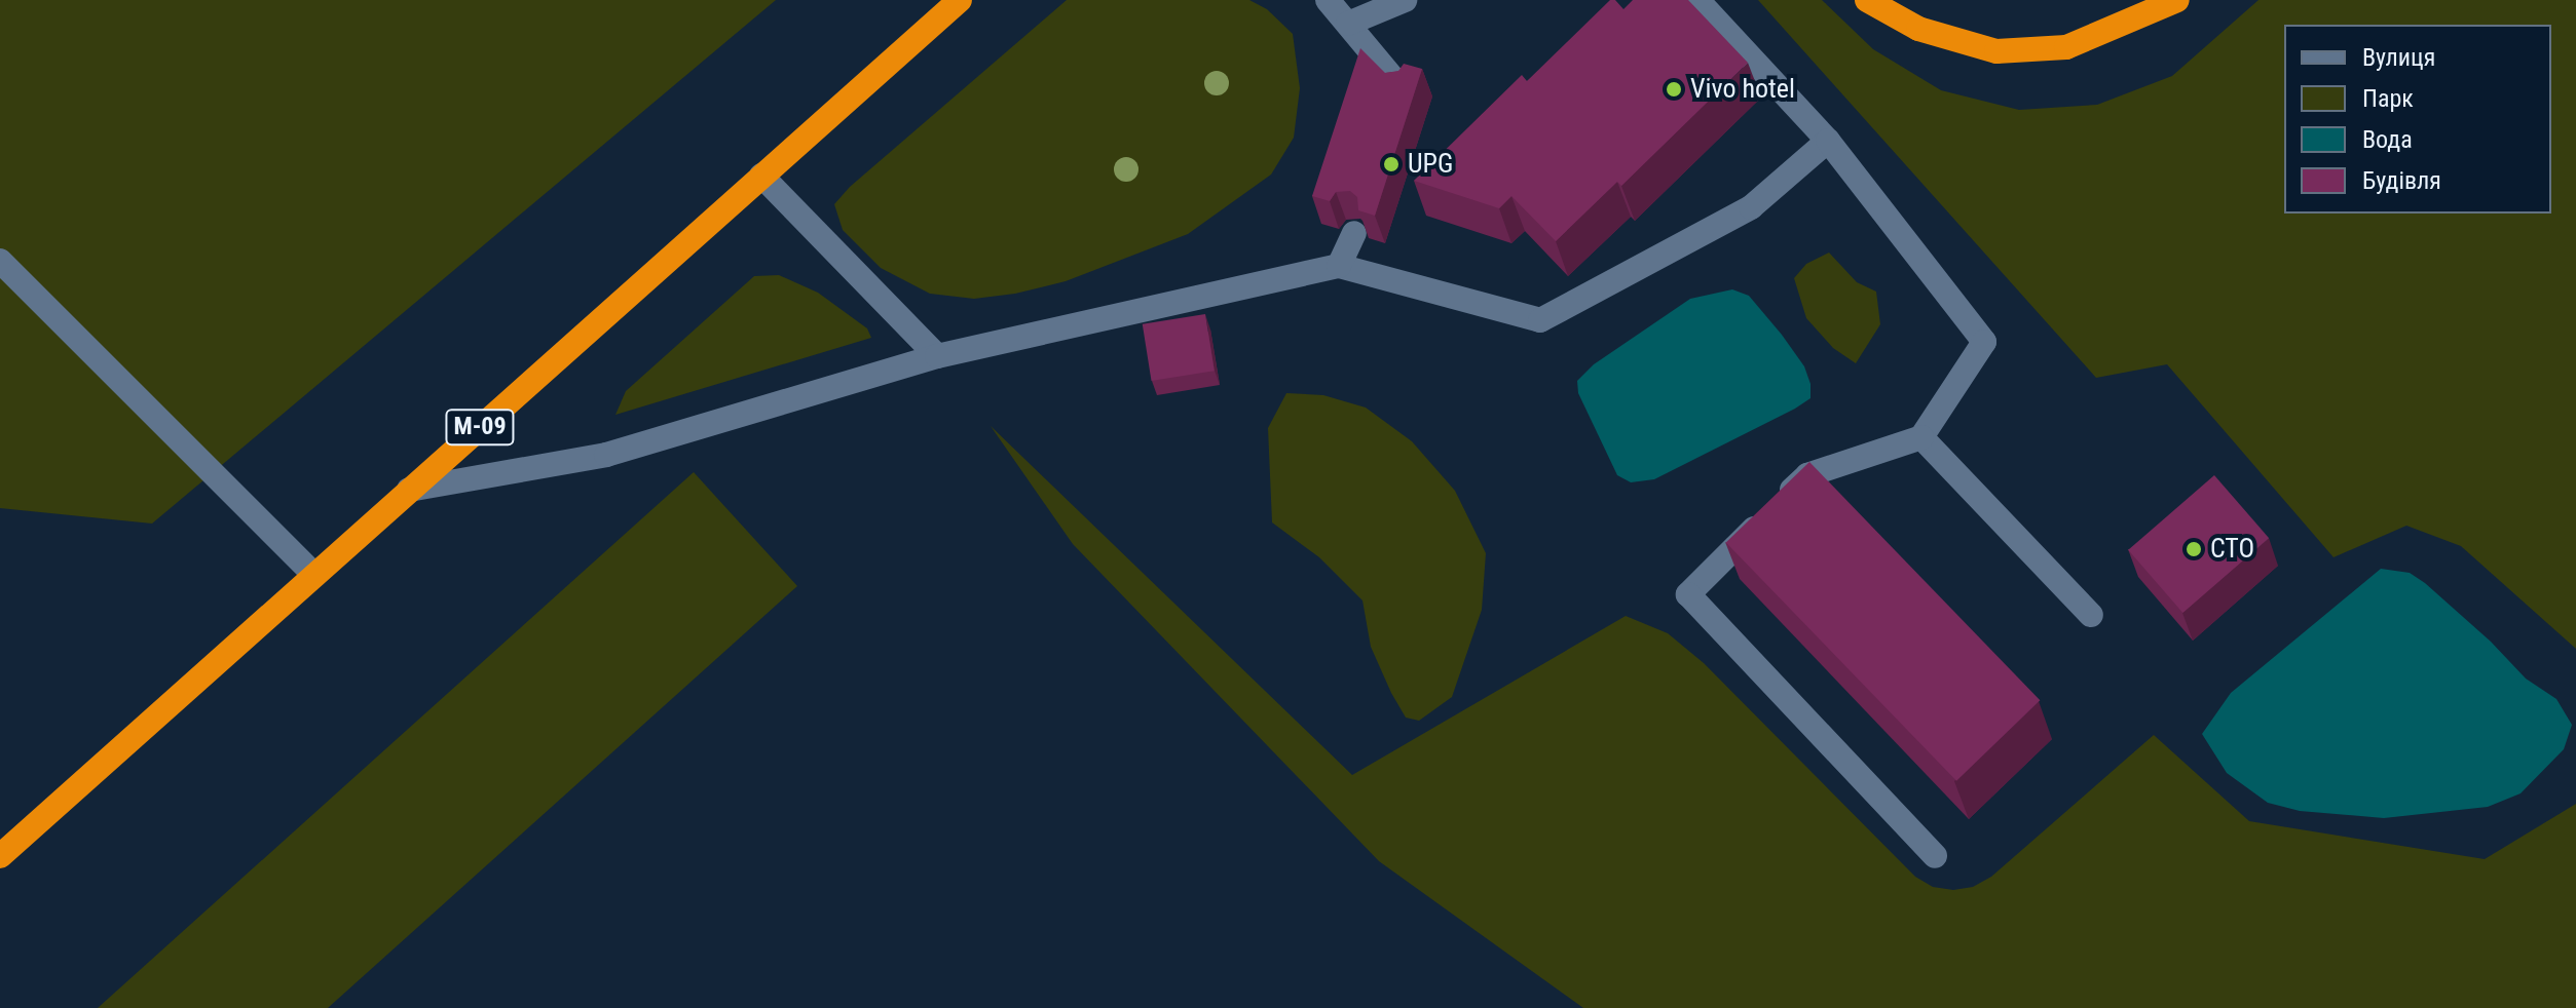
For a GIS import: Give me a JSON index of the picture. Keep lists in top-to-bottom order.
{
  "streets": {
    "highway": ["М-09"]
  },
  "places": ["Vivo hotel", "UPG", "СТО"],
  "legend": [
    "Вулиця",
    "Парк",
    "Вода",
    "Будівля"
  ]
}
